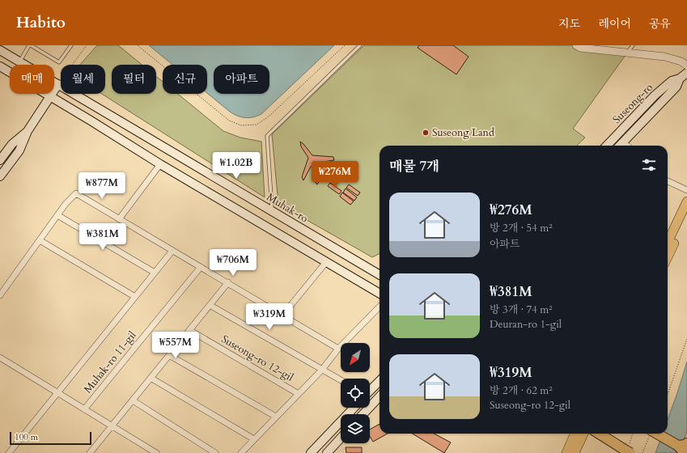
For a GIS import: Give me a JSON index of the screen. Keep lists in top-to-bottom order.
{
  "streets": {
    "main road": ["Suseong-ro", "Muhak-ro"],
    "street": ["Suseong-ro 12-gil", "Muhak-ro 11-gil"]
  },
  "places": ["Suseong Land"],
  "scale_bar": "100 m",
  "north": "bottom left",
  "page": {
    "header": "Habito",
    "nav": ["지도", "레이어", "공유"],
    "chip": [
      "매매",
      "월세",
      "필터",
      "신규",
      "아파트"
    ],
    "heading": "매물 7개",
    "price": [
      "₩1.02B",
      "₩276M",
      "₩877M",
      "₩381M",
      "₩706M",
      "₩319M",
      "₩557M"
    ],
    "list": [
      {
        "name": "₩276M",
        "note": "방 2개 · 54 m² · 아파트"
      },
      {
        "name": "₩381M",
        "note": "방 3개 · 74 m² · Deuran-ro 1-gil"
      },
      {
        "name": "₩319M",
        "note": "방 2개 · 62 m² · Suseong-ro 12-gil"
      }
    ],
    "scale": "100 m"
  }
}
